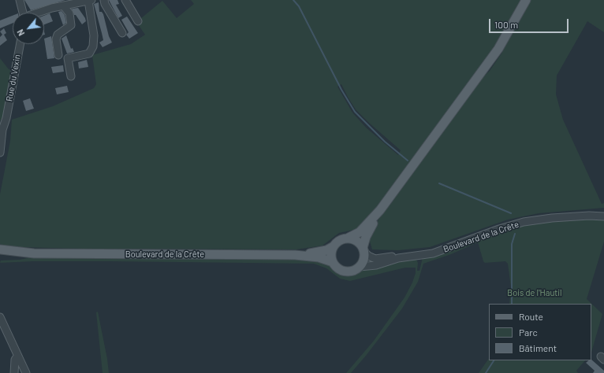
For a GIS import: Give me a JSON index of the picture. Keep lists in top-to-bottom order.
{
  "streets": {
    "main road": ["Boulevard de la Crête"],
    "street": ["Rue du Vexin"]
  },
  "parks": ["Bois de l'Hautil"],
  "legend": ["Route", "Parc", "Bâtiment"],
  "scale_bar": "100 m",
  "north": "bottom left"
}
